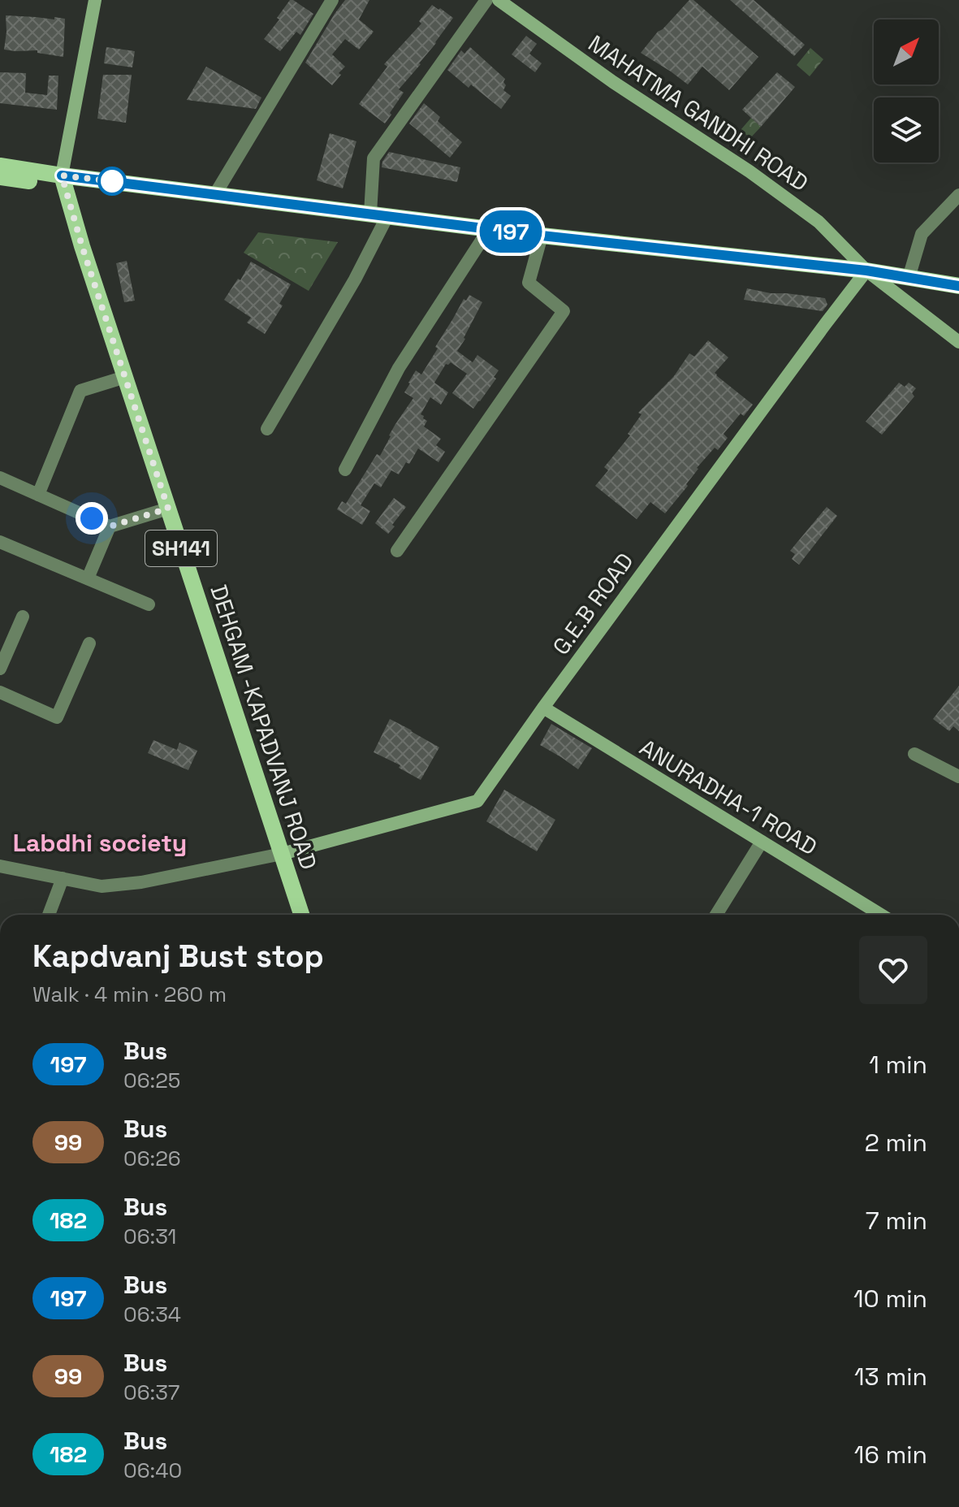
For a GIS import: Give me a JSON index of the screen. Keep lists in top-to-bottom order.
{
  "streets": {
    "main road": ["SH141", "DEHGAM -KAPADVANJ ROAD"],
    "street": ["MAHATMA GANDHI ROAD", "G.E.B ROAD", "ANURADHA-1 ROAD"]
  },
  "crossings": [
    ["MAHATMA GANDHI ROAD", "G.E.B ROAD"],
    ["G.E.B ROAD", "DEHGAM -KAPADVANJ ROAD"],
    ["G.E.B ROAD", "ANURADHA-1 ROAD"]
  ],
  "districts": ["Labdhi society"],
  "lines": ["bus line 197"],
  "north": "top right",
  "page": {
    "on_map": "197",
    "heading": ["Kapdvanj Bust stop", "Walk · 4 min · 260 m"],
    "list": [
      {
        "mark": "197",
        "name": "Bus",
        "note": "06:25",
        "value": "1 min"
      },
      {
        "mark": "99",
        "name": "Bus",
        "note": "06:26",
        "value": "2 min"
      },
      {
        "mark": "182",
        "name": "Bus",
        "note": "06:31",
        "value": "7 min"
      },
      {
        "mark": "197",
        "name": "Bus",
        "note": "06:34",
        "value": "10 min"
      },
      {
        "mark": "99",
        "name": "Bus",
        "note": "06:37",
        "value": "13 min"
      },
      {
        "mark": "182",
        "name": "Bus",
        "note": "06:40",
        "value": "16 min"
      }
    ]
  }
}
